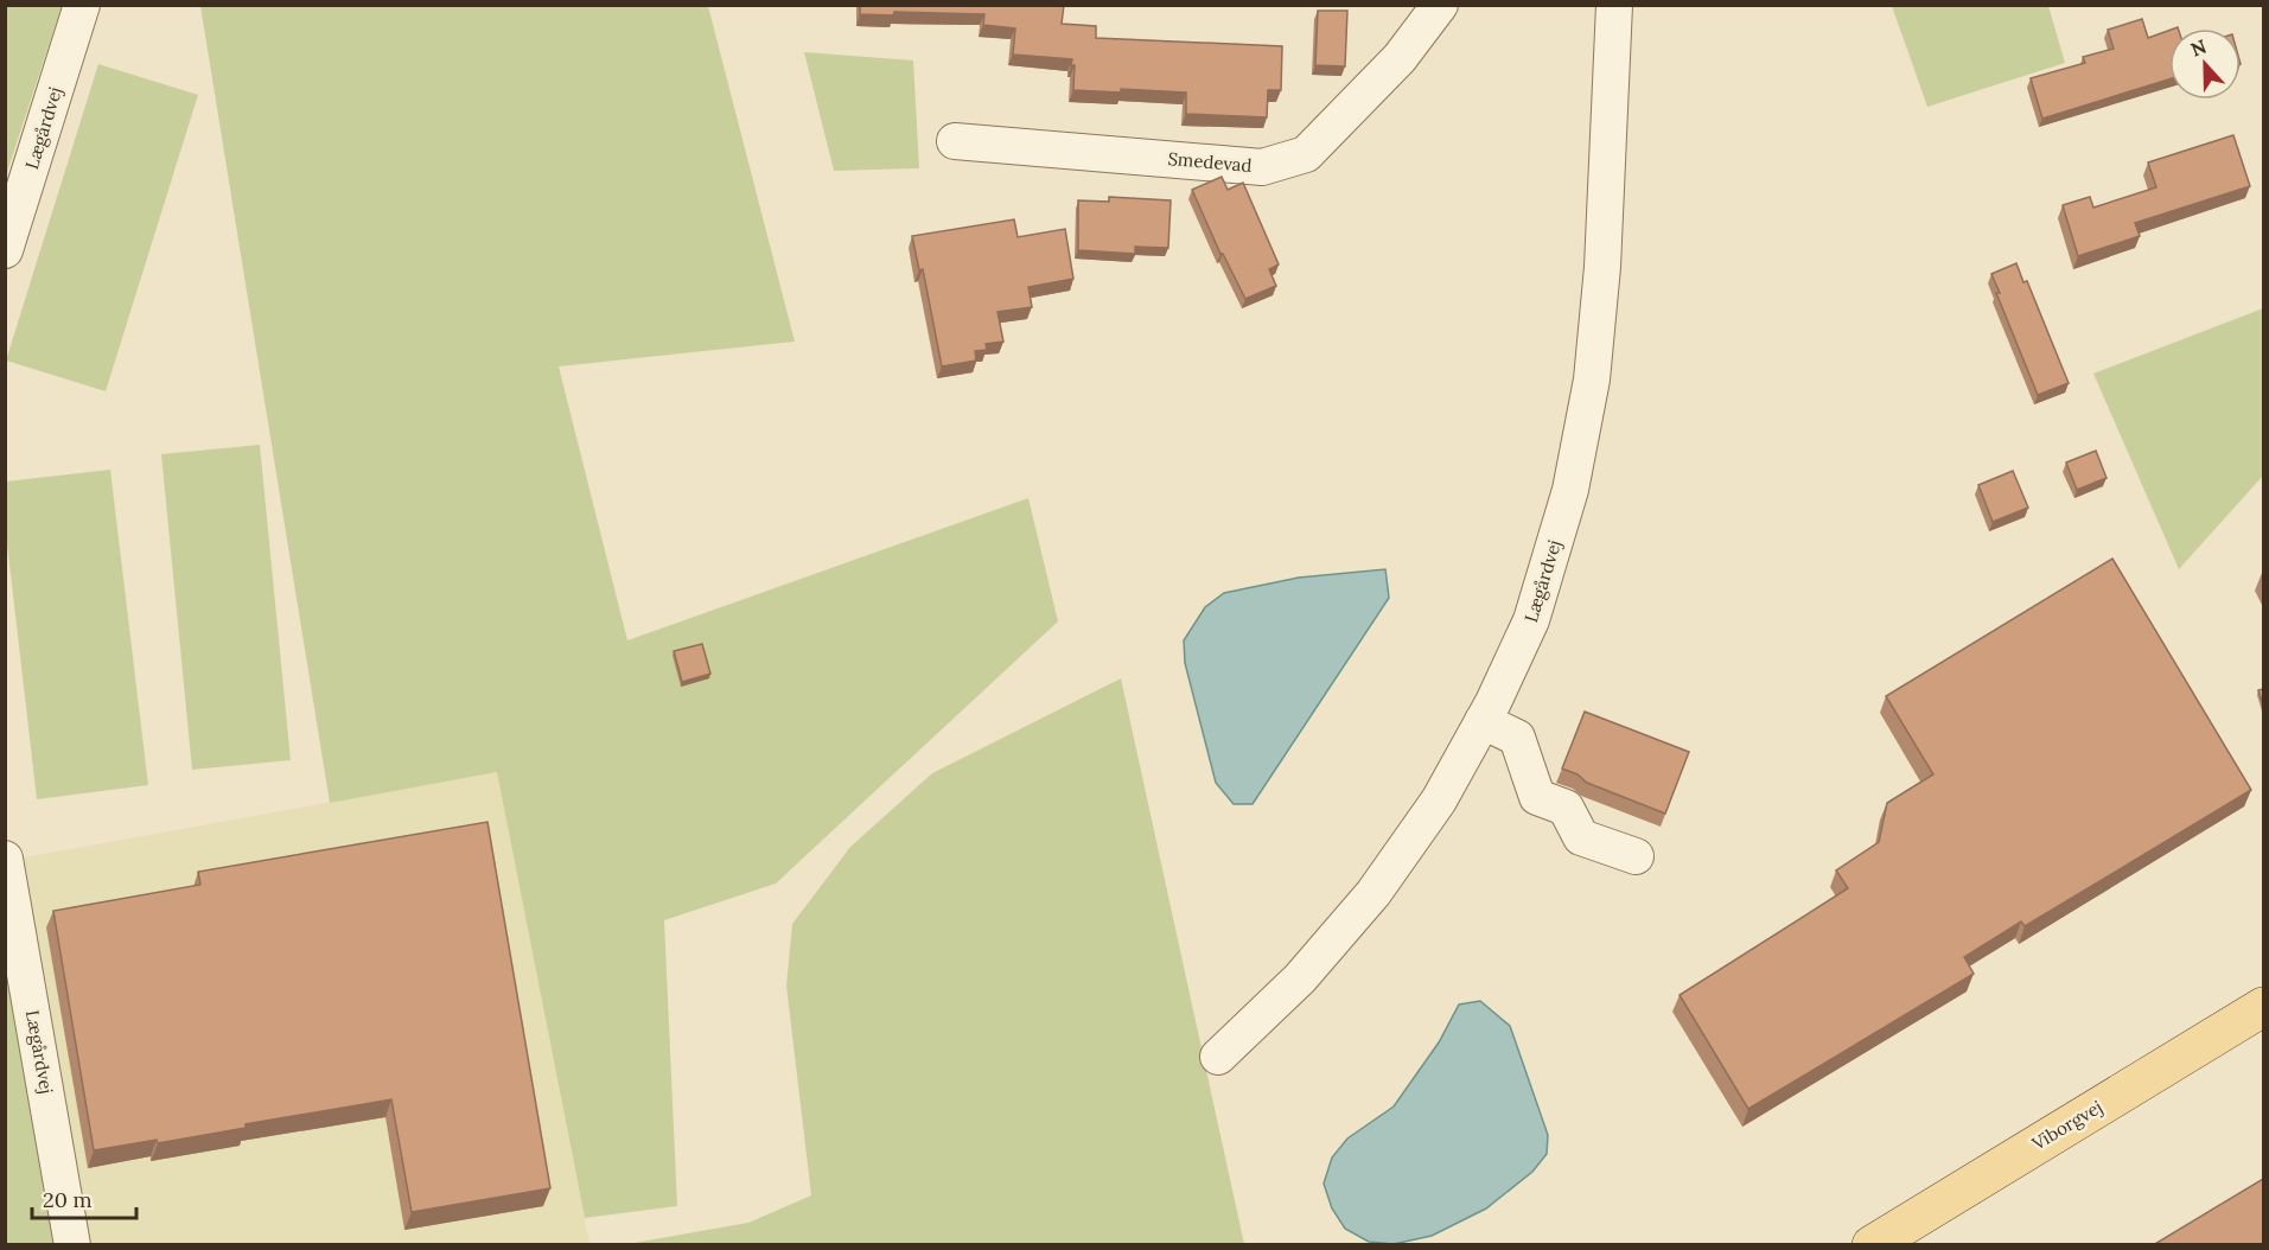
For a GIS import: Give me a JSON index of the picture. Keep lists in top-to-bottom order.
{
  "streets": {
    "main road": ["Viborgvej"],
    "street": ["Lægårdvej", "Smedevad"]
  },
  "scale_bar": "20 m",
  "north": "top"
}
